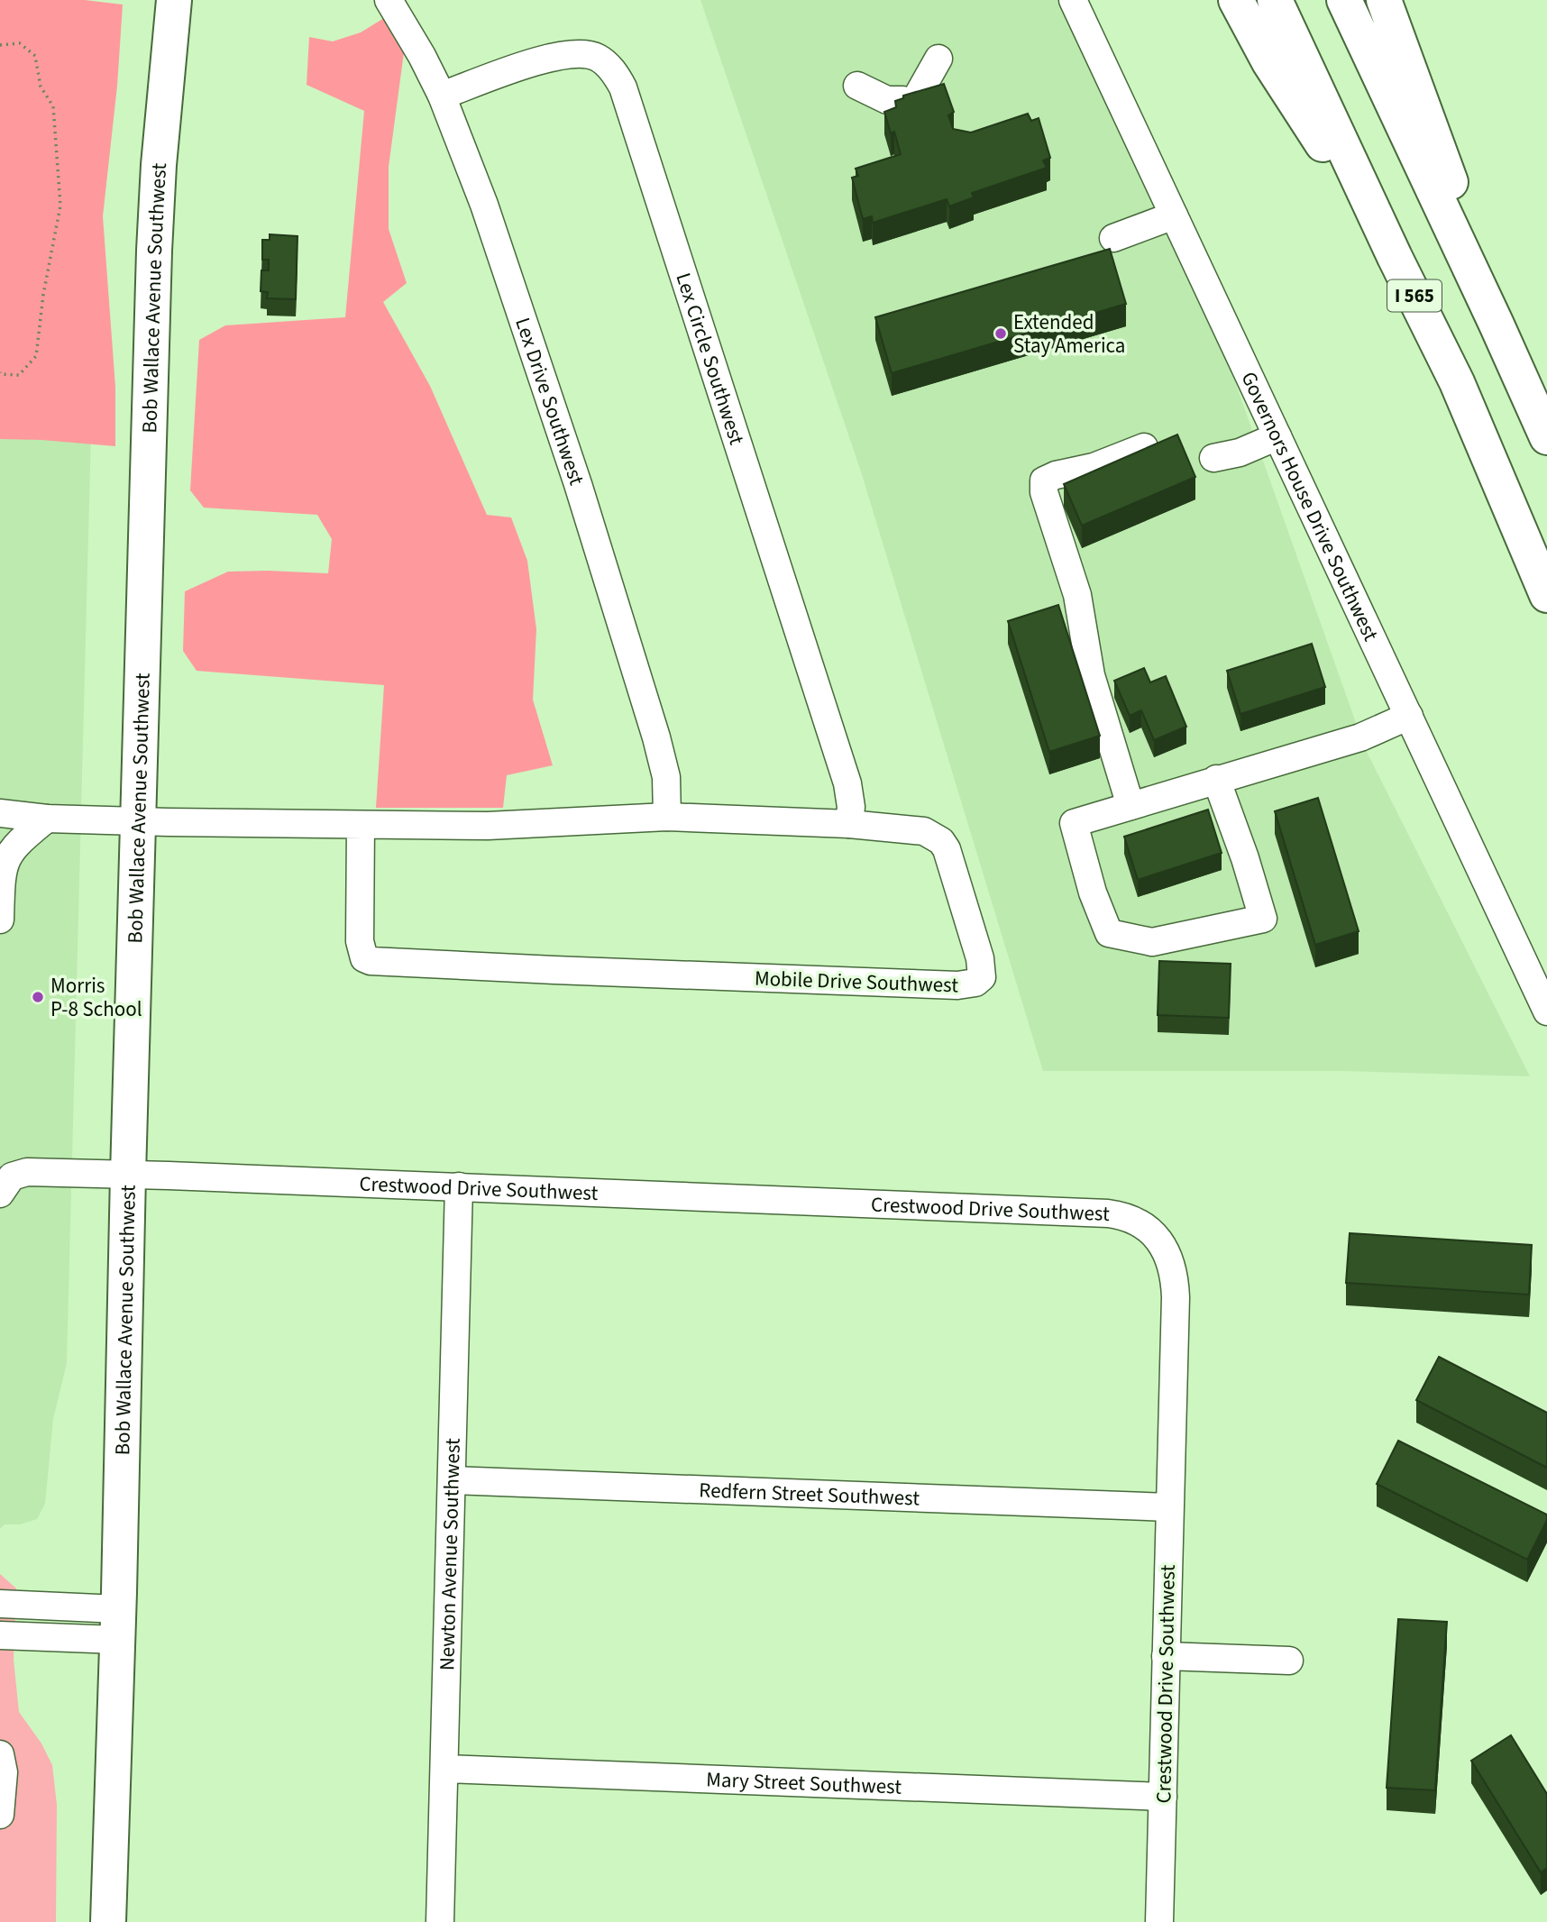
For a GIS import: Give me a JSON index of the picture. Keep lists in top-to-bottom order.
{
  "streets": {
    "main road": ["I 565", "Bob Wallace Avenue Southwest"],
    "street": [
      "Lex Circle Southwest",
      "Lex Drive Southwest",
      "Governors House Drive Southwest",
      "Mobile Drive Southwest",
      "Crestwood Drive Southwest",
      "Redfern Street Southwest",
      "Newton Avenue Southwest",
      "Mary Street Southwest"
    ]
  },
  "crossings": [
    ["Bob Wallace Avenue Southwest", "Mobile Drive Southwest"],
    ["Bob Wallace Avenue Southwest", "Crestwood Drive Southwest"],
    ["Lex Circle Southwest", "Lex Drive Southwest"],
    ["Lex Circle Southwest", "Mobile Drive Southwest"],
    ["Lex Drive Southwest", "Mobile Drive Southwest"],
    ["Crestwood Drive Southwest", "Redfern Street Southwest"],
    ["Crestwood Drive Southwest", "Newton Avenue Southwest"],
    ["Crestwood Drive Southwest", "Mary Street Southwest"],
    ["Redfern Street Southwest", "Newton Avenue Southwest"],
    ["Newton Avenue Southwest", "Mary Street Southwest"]
  ],
  "places": ["Extended Stay America", "Morris P-8 School"]
}
